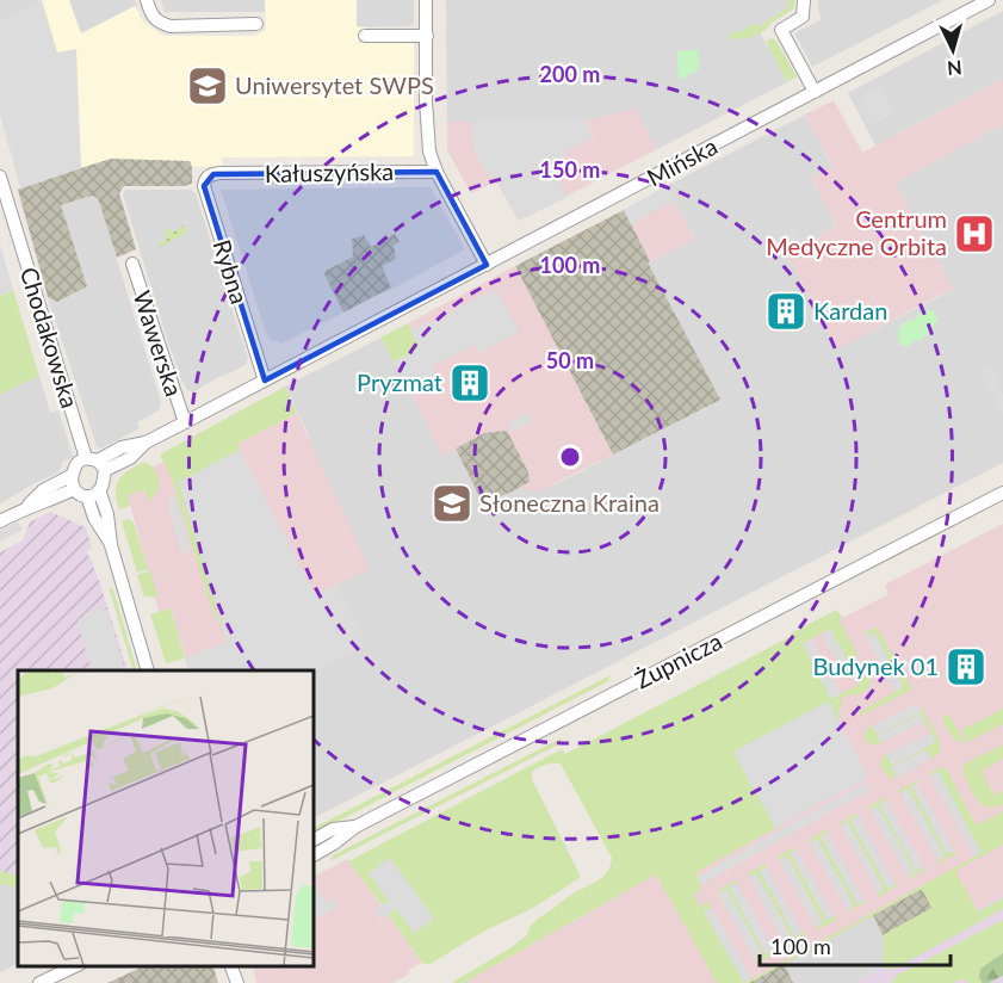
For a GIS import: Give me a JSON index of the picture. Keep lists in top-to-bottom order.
{
  "streets": {
    "street": [
      "Mińska",
      "Kałuszyńska",
      "Rybna",
      "Chodakowska",
      "Wawerska",
      "Żupnicza"
    ]
  },
  "crossings": [
    ["Mińska", "Rybna"],
    ["Mińska", "Chodakowska"],
    ["Mińska", "Wawerska"],
    ["Kałuszyńska", "Rybna"]
  ],
  "places": {
    "school or university": ["Uniwersytet SWPS", "Słoneczna Kraina"],
    "hospital": ["Centrum Medyczne Orbita"],
    "building": ["Kardan", "Pryzmat", "Budynek 01"]
  },
  "scale_bar": "100 m",
  "north": "bottom",
  "rings": [
    "200 m",
    "150 m",
    "100 m",
    "50 m"
  ]
}
